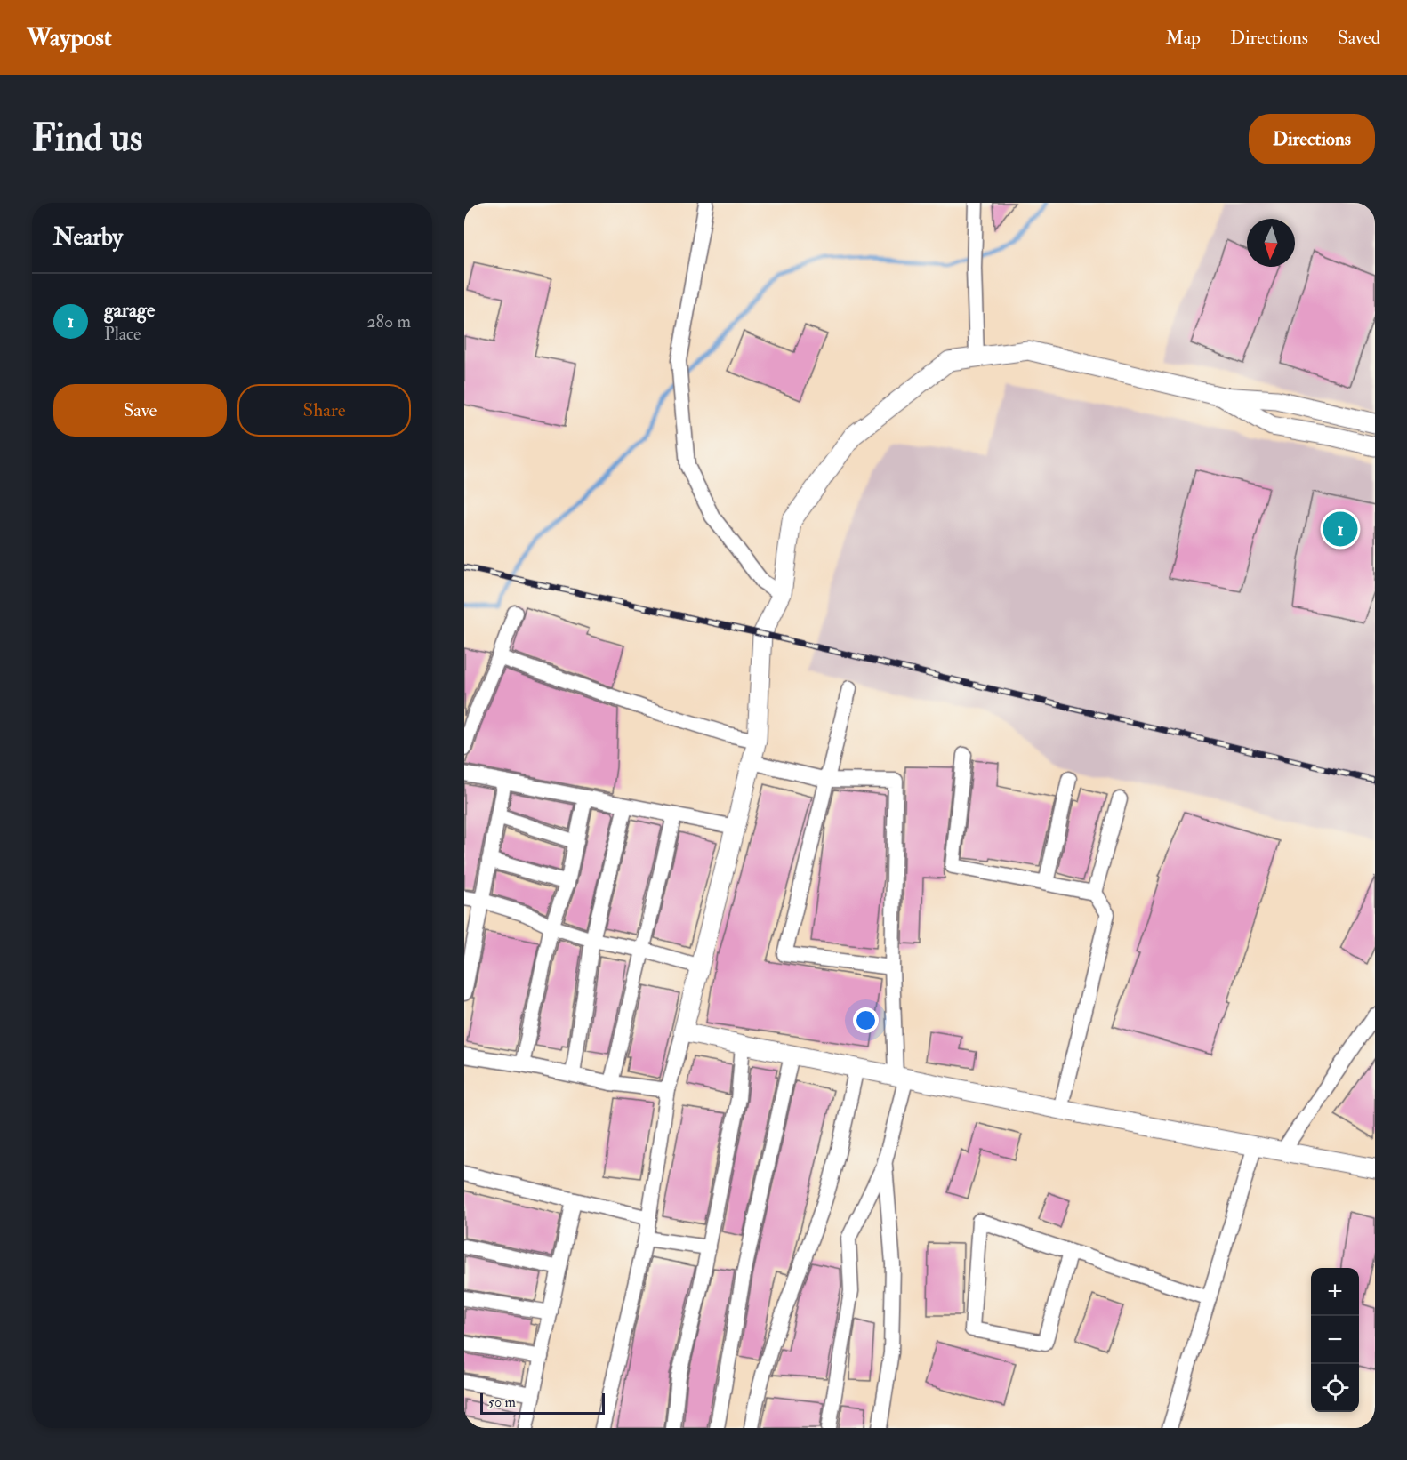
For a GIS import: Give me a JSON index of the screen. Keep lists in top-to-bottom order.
{
  "scale_bar": "50 m",
  "north": "bottom",
  "page": {
    "header": "Waypost",
    "nav": ["Map", "Directions", "Saved"],
    "buttons": [
      "Directions",
      ["Save", "Share"]
    ],
    "title": "Find us",
    "heading": "Nearby",
    "list": [
      {
        "mark": "1",
        "name": "garage",
        "note": "Place",
        "value": "280 m"
      }
    ],
    "pins": "1",
    "map_buttons": ["+", "−"],
    "scale": "50 m"
  }
}
